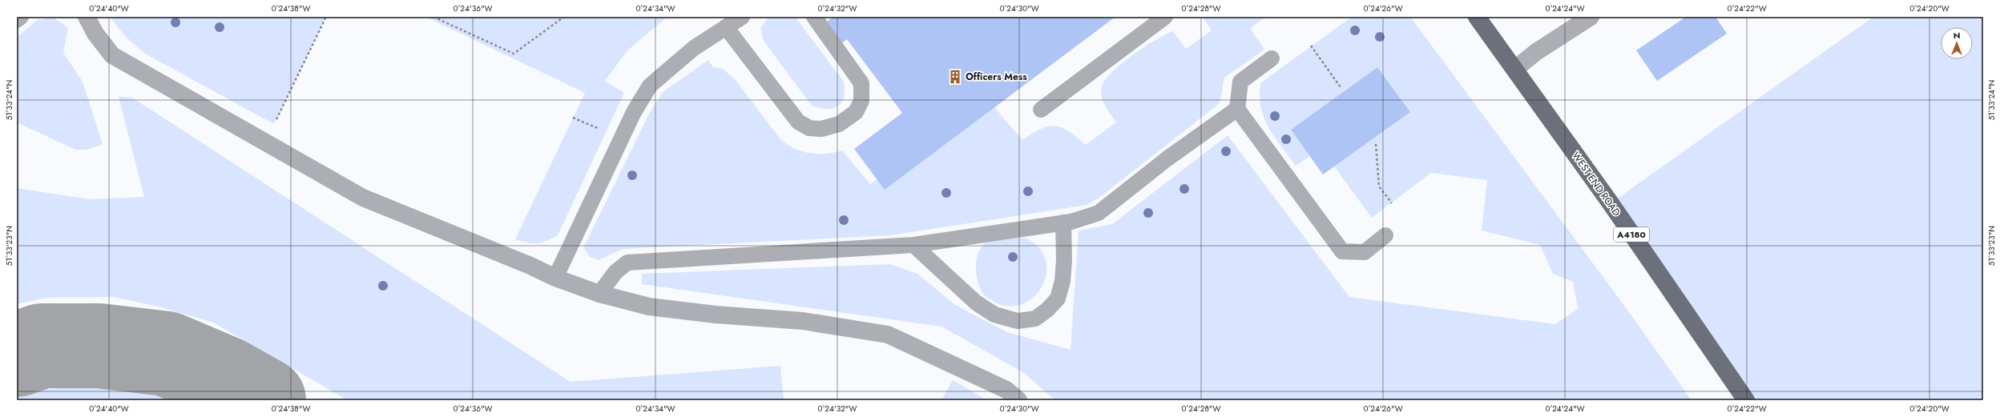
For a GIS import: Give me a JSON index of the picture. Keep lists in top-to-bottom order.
{
  "streets": {
    "main road": ["WEST END ROAD", "A4180"]
  },
  "places": {
    "building": ["Officers Mess"]
  },
  "north": "top",
  "coordinates": [
    "0°24'40\"W",
    "0°24'38\"W",
    "0°24'36\"W",
    "0°24'34\"W",
    "0°24'32\"W",
    "0°24'30\"W",
    "0°24'28\"W",
    "0°24'26\"W",
    "0°24'24\"W",
    "0°24'22\"W",
    "0°24'20\"W",
    "51°33'24\"N",
    "51°33'23\"N"
  ]
}
